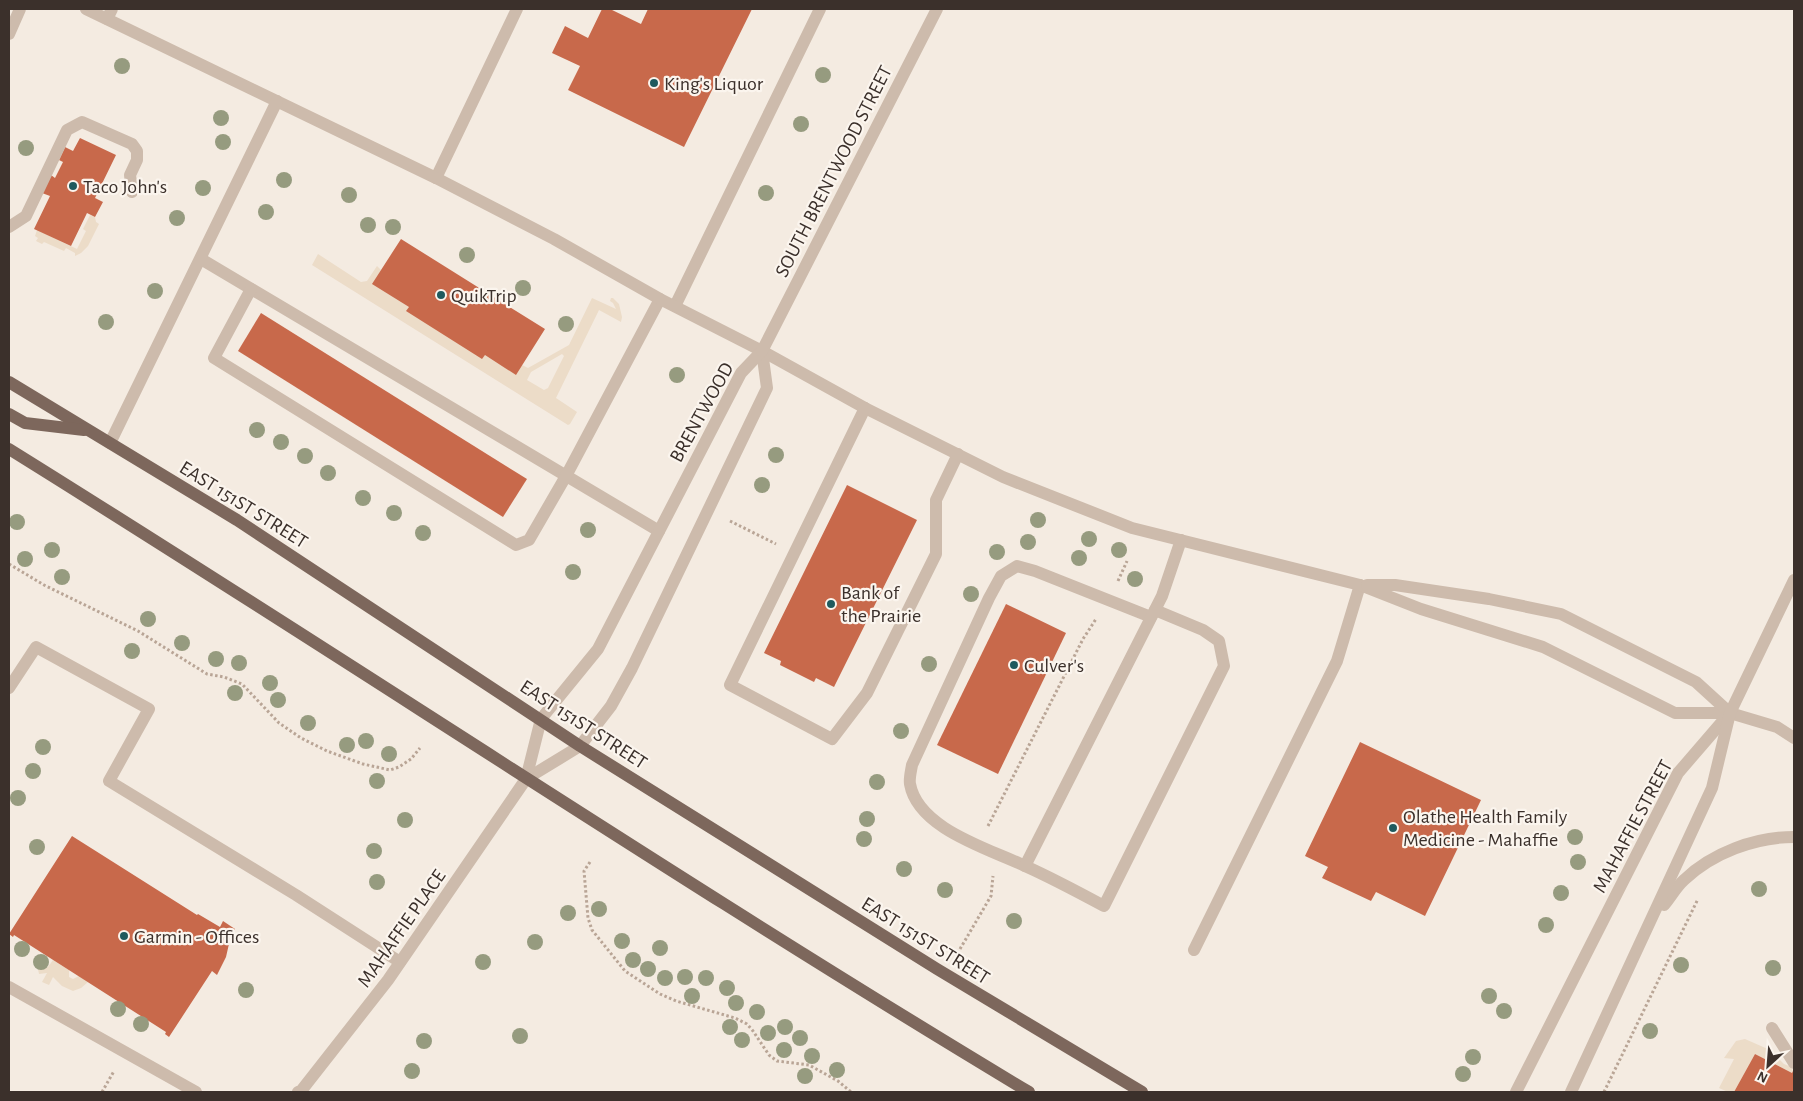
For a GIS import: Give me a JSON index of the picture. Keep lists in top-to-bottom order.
{
  "streets": {
    "main road": ["EAST 151ST STREET"],
    "street": [
      "SOUTH BRENTWOOD STREET",
      "BRENTWOOD",
      "MAHAFFIE STREET",
      "MAHAFFIE PLACE"
    ]
  },
  "crossings": [
    ["SOUTH BRENTWOOD STREET", "BRENTWOOD"],
    ["BRENTWOOD", "EAST 151ST STREET"],
    ["BRENTWOOD", "MAHAFFIE PLACE"]
  ],
  "places": [
    "King's Liquor",
    "Taco John's",
    "QuikTrip",
    "Bank of the Prairie",
    "Culver's",
    "Olathe Health Family Medicine - Mahaffie",
    "Garmin - Offices"
  ],
  "north": "bottom left"
}
